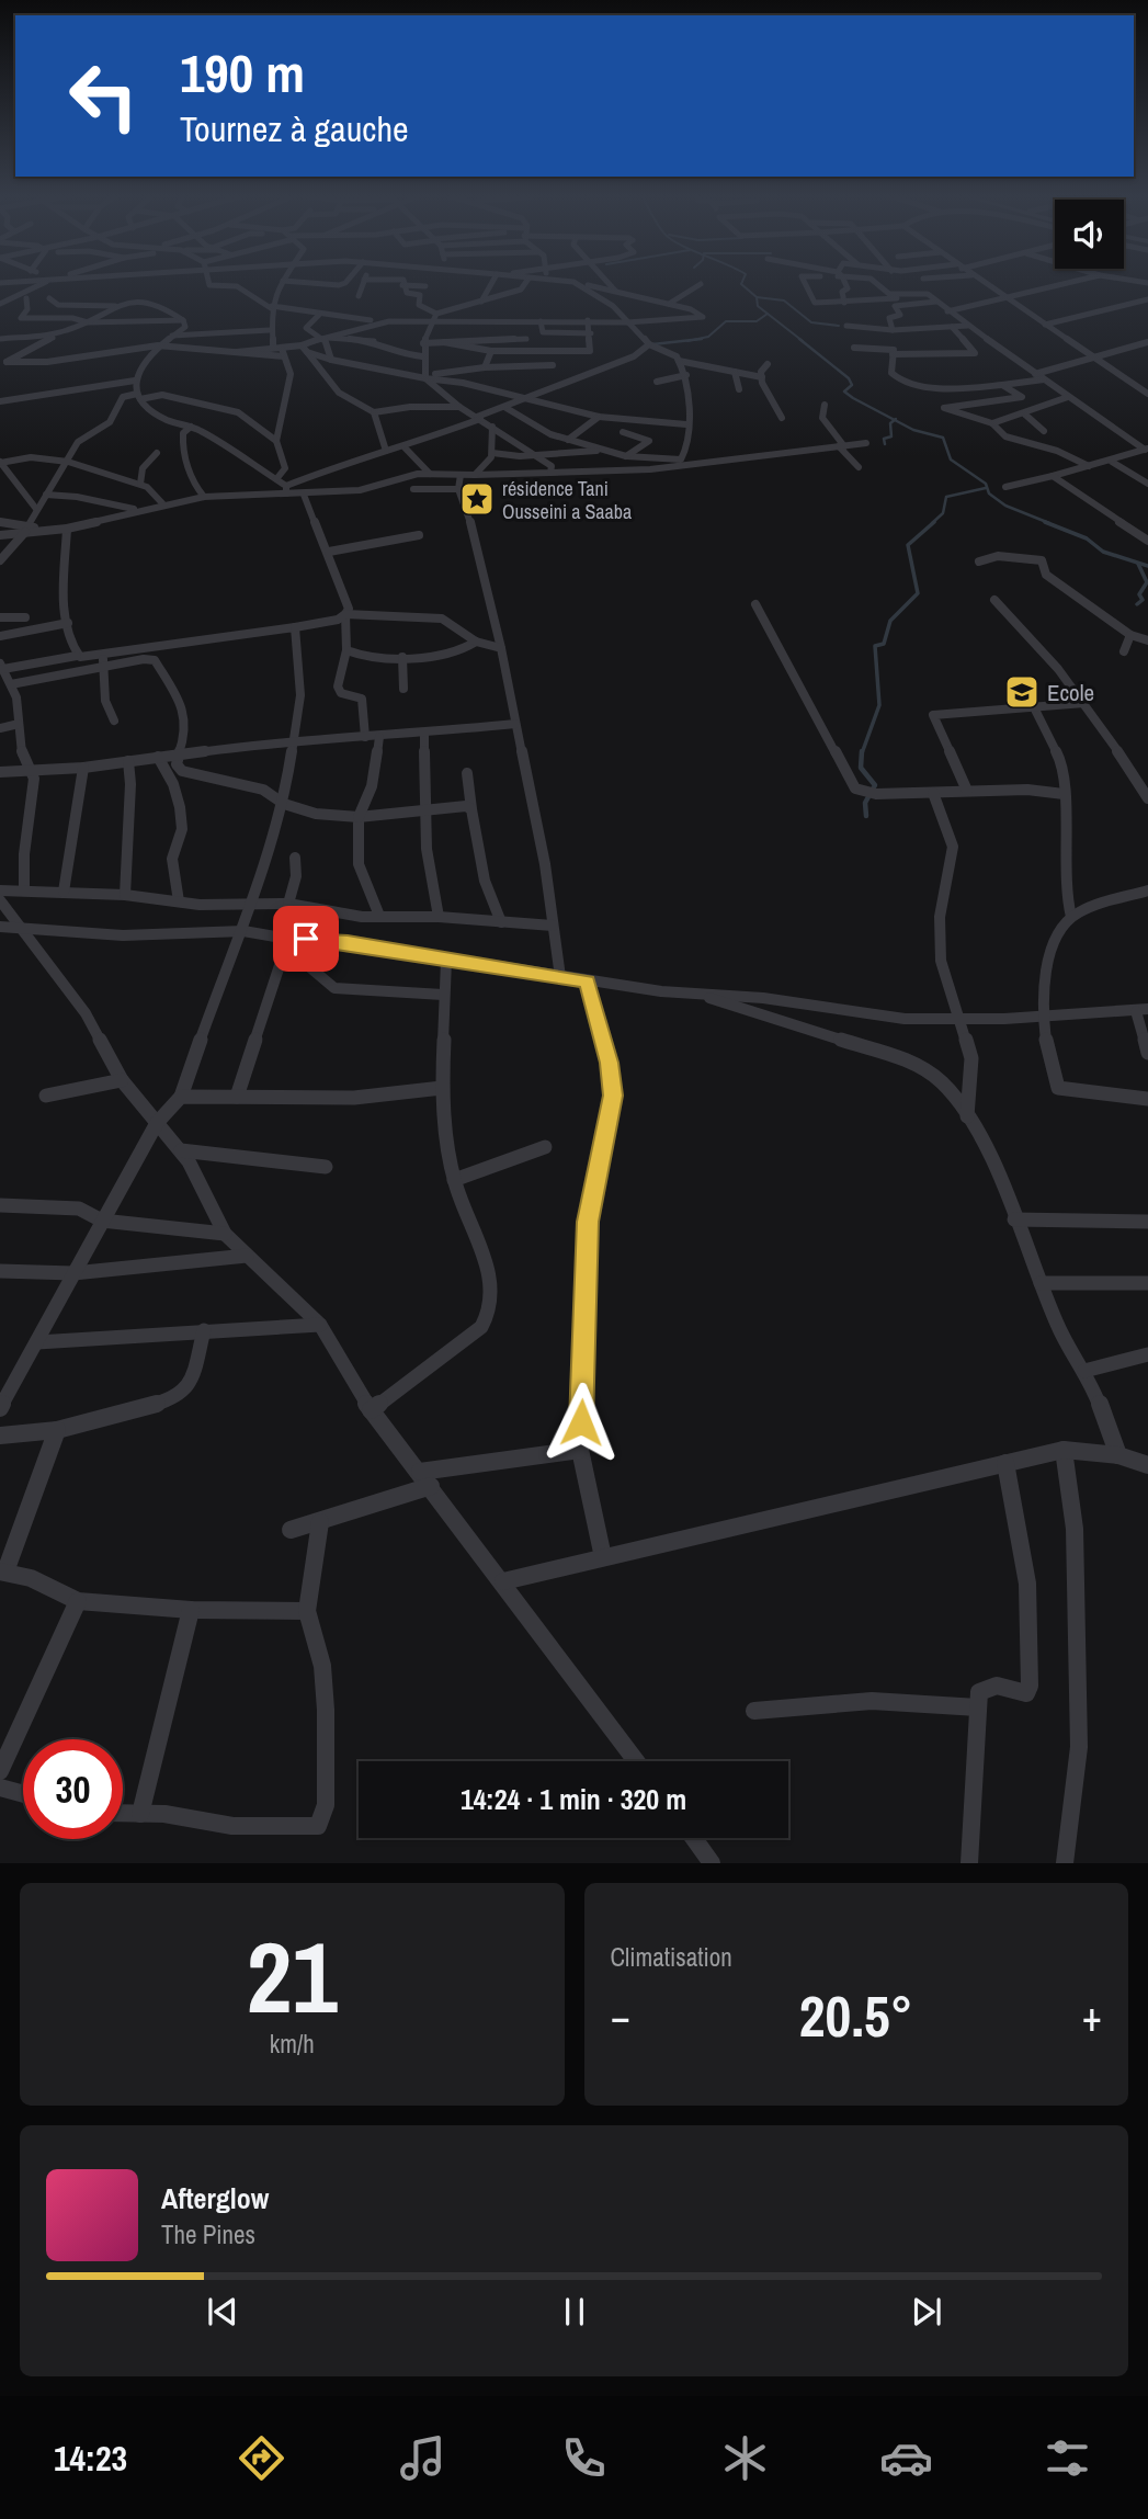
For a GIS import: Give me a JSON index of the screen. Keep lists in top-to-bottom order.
{
  "places": {
    "place": ["résidence Tani Ousseini a Saaba"],
    "school or university": ["Ecole"]
  },
  "page": {
    "turn": ["190 m", "Tournez à gauche"],
    "limit": "30",
    "trip": "14:24 · 1 min · 320 m",
    "tile": [
      ["21", "km/h"],
      "Climatisation"
    ],
    "heat": ["−", "20.5°", "+"],
    "song": ["Afterglow", "The Pines"],
    "tabs": "14:23"
  }
}
